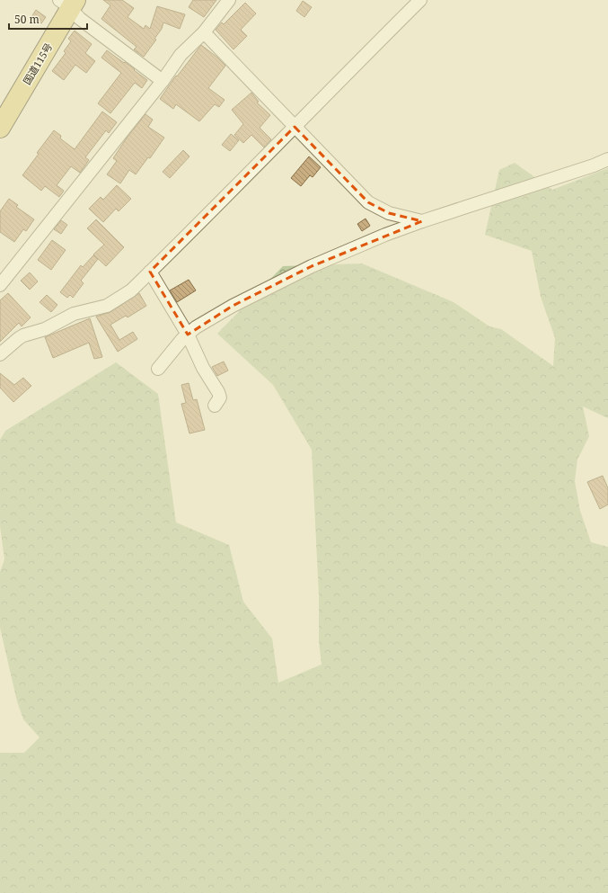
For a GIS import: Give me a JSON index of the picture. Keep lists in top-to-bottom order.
{
  "streets": {
    "highway": ["国道115号"]
  },
  "scale_bar": "50 m"
}
